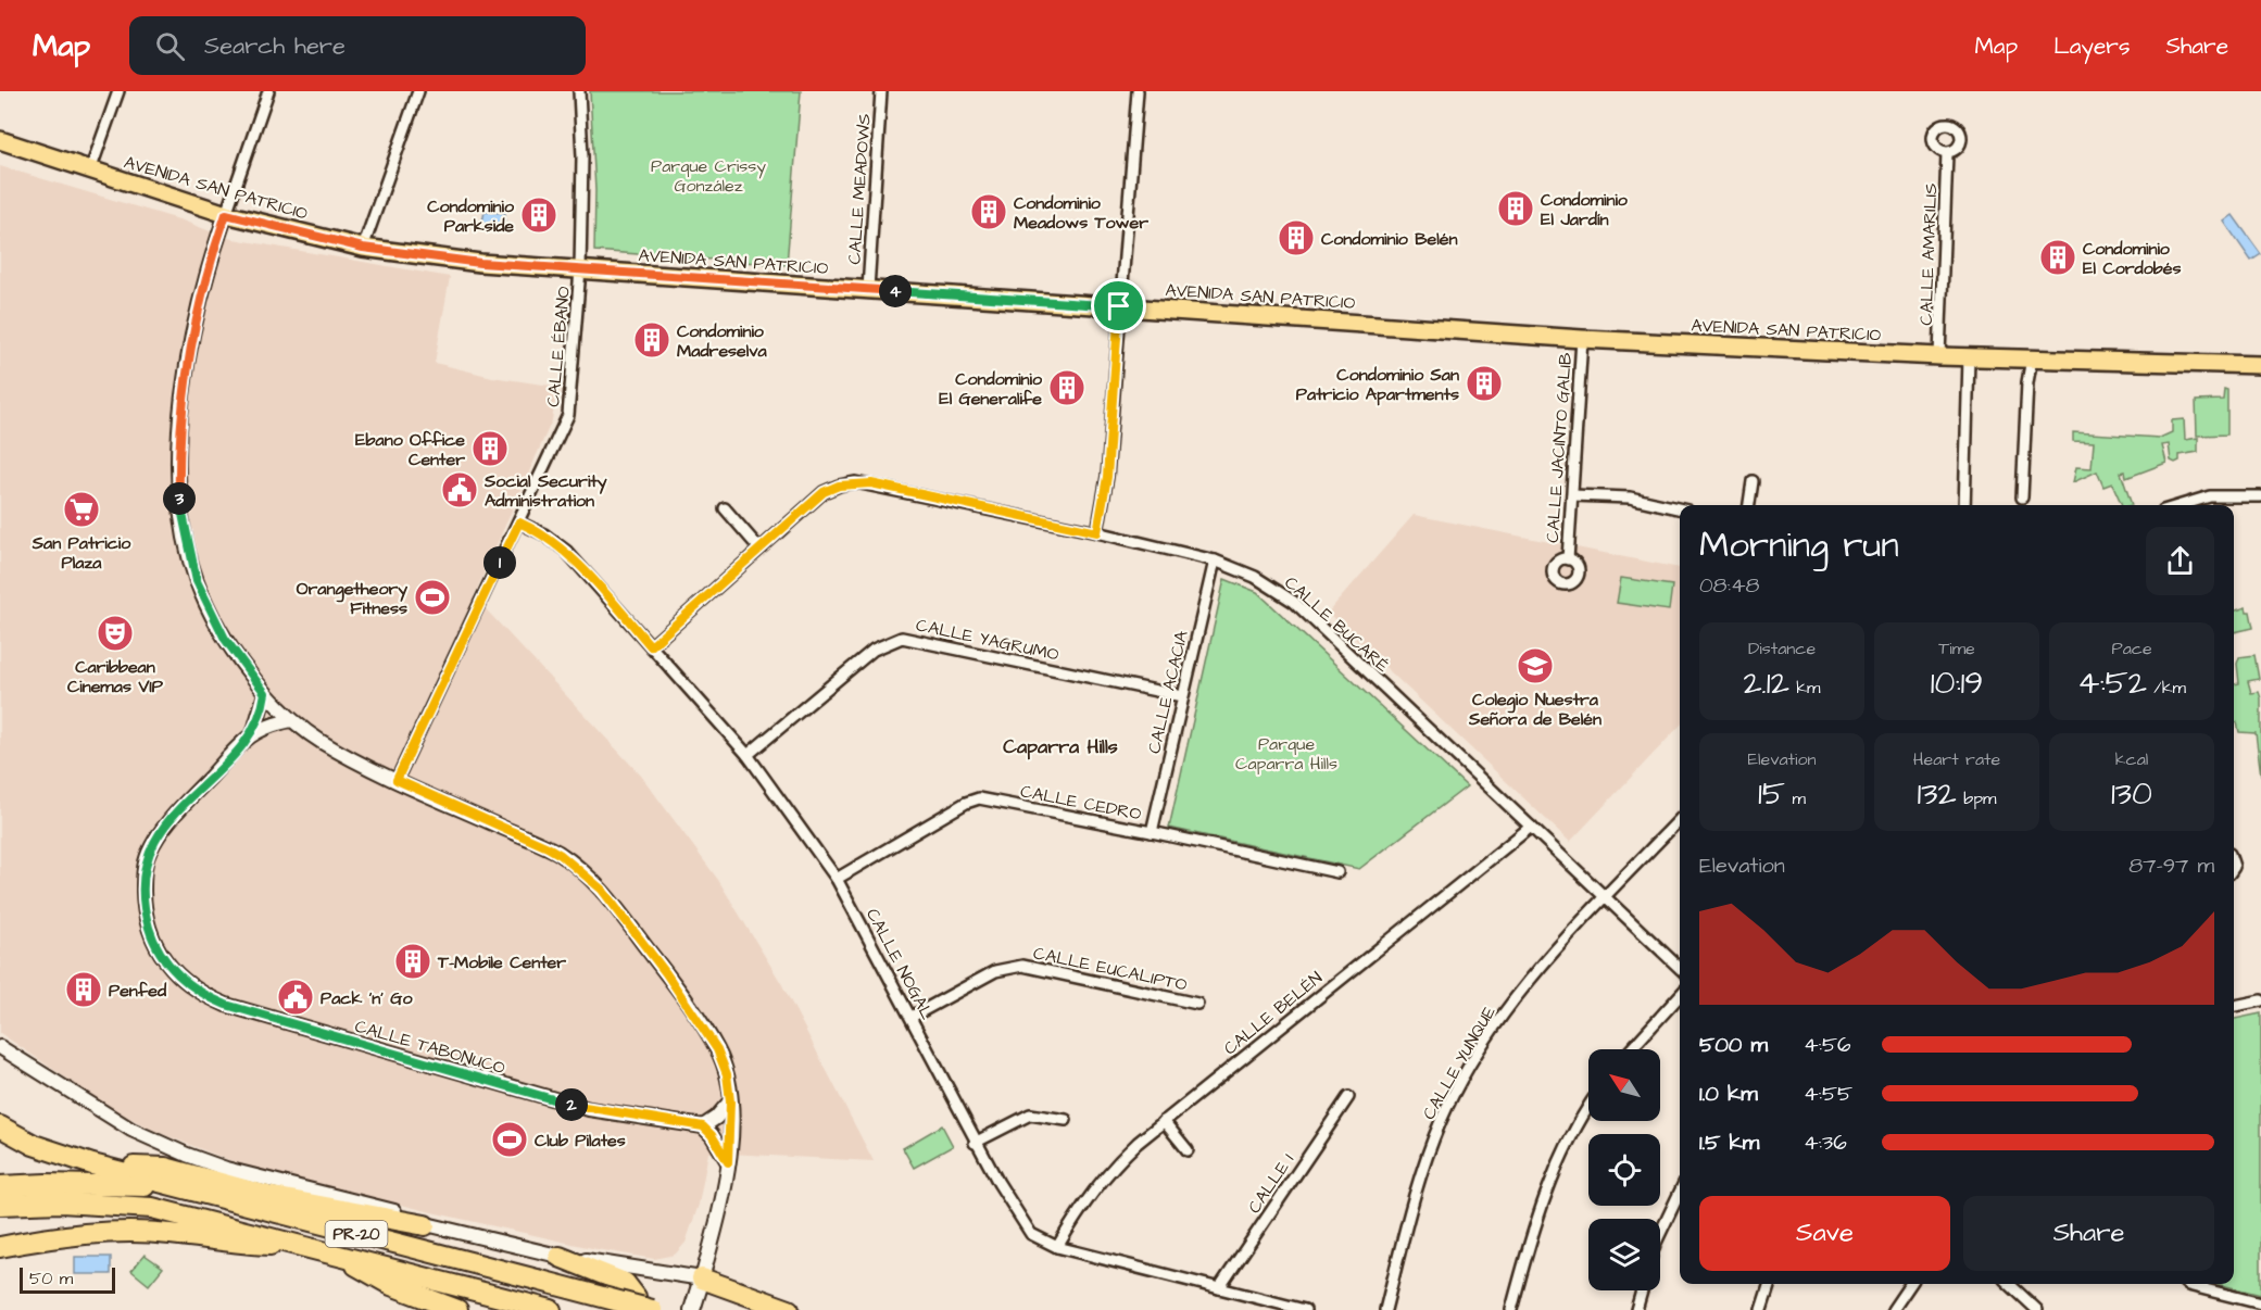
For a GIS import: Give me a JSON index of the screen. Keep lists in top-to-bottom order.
{
  "streets": {
    "highway": ["PR-20"],
    "main road": ["AVENIDA SAN PATRICIO"],
    "street": [
      "CALLE MEADOWS",
      "CALLE AMARILIS",
      "CALLE ÉBANO",
      "CALLE JACINTO GALIB",
      "CALLE BUCARÉ",
      "CALLE YAGRUMO",
      "CALLE ACACIA",
      "CALLE CEDRO",
      "CALLE NOGAL",
      "CALLE EUCALIPTO",
      "CALLE BELÉN",
      "CALLE TABONUCO",
      "CALLE YUNQUE",
      "CALLE 1"
    ]
  },
  "crossings": [
    ["AVENIDA SAN PATRICIO", "CALLE MEADOWS"],
    ["AVENIDA SAN PATRICIO", "CALLE AMARILIS"],
    ["AVENIDA SAN PATRICIO", "CALLE ÉBANO"],
    ["AVENIDA SAN PATRICIO", "CALLE JACINTO GALIB"],
    ["CALLE ÉBANO", "CALLE NOGAL"],
    ["CALLE BUCARÉ", "CALLE ACACIA"],
    ["CALLE BUCARÉ", "CALLE NOGAL"],
    ["CALLE BUCARÉ", "CALLE BELÉN"],
    ["CALLE BUCARÉ", "CALLE YUNQUE"],
    ["CALLE YAGRUMO", "CALLE ACACIA"],
    ["CALLE YAGRUMO", "CALLE NOGAL"],
    ["CALLE ACACIA", "CALLE CEDRO"],
    ["CALLE CEDRO", "CALLE NOGAL"],
    ["CALLE NOGAL", "CALLE EUCALIPTO"],
    ["CALLE NOGAL", "CALLE BELÉN"],
    ["CALLE NOGAL", "CALLE 1"]
  ],
  "districts": ["Caparra Hills"],
  "parks": ["Parque Crissy González", "Parque Caparra Hills"],
  "places": {
    "building": [
      "Condominio El Jardín",
      "Condominio Meadows Tower",
      "Condominio Parkside",
      "Condominio Belén",
      "Condominio El Cordobés",
      "Condominio Madreselva",
      "Condominio San Patricio Apartments",
      "Condominio El Generalife",
      "Ebano Office Center",
      "T-Mobile Center",
      "Penfed"
    ],
    "public building": ["Social Security Administration", "Pack 'n' Go"],
    "supermarket": ["San Patricio Plaza"],
    "sports": ["Orangetheory Fitness", "Club Pilates"],
    "theatre": ["Caribbean Cinemas VIP"],
    "school or university": ["Colegio Nuestra Señora de Belén"]
  },
  "scale_bar": "50 m",
  "north": "top left",
  "page": {
    "header": "Map",
    "search": "Search here",
    "nav": ["Map", "Layers", "Share"],
    "pins": [
      "4",
      "3",
      "1",
      "2"
    ],
    "heading": ["Morning run", "08:48"],
    "stats": [
      ["Distance", "2.12 km"],
      ["Time", "10:19"],
      ["Pace", "4:52 /km"],
      ["Elevation", "15 m"],
      ["Heart rate", "132 bpm"],
      ["kcal", "130"]
    ],
    "chart": ["Elevation", "87–97 m"],
    "list": [
      {
        "name": "500 m",
        "note": "4:56"
      },
      {
        "name": "1.0 km",
        "note": "4:55"
      },
      {
        "name": "1.5 km",
        "note": "4:36"
      }
    ],
    "buttons": ["Save", "Share"],
    "scale": "50 m"
  }
}
